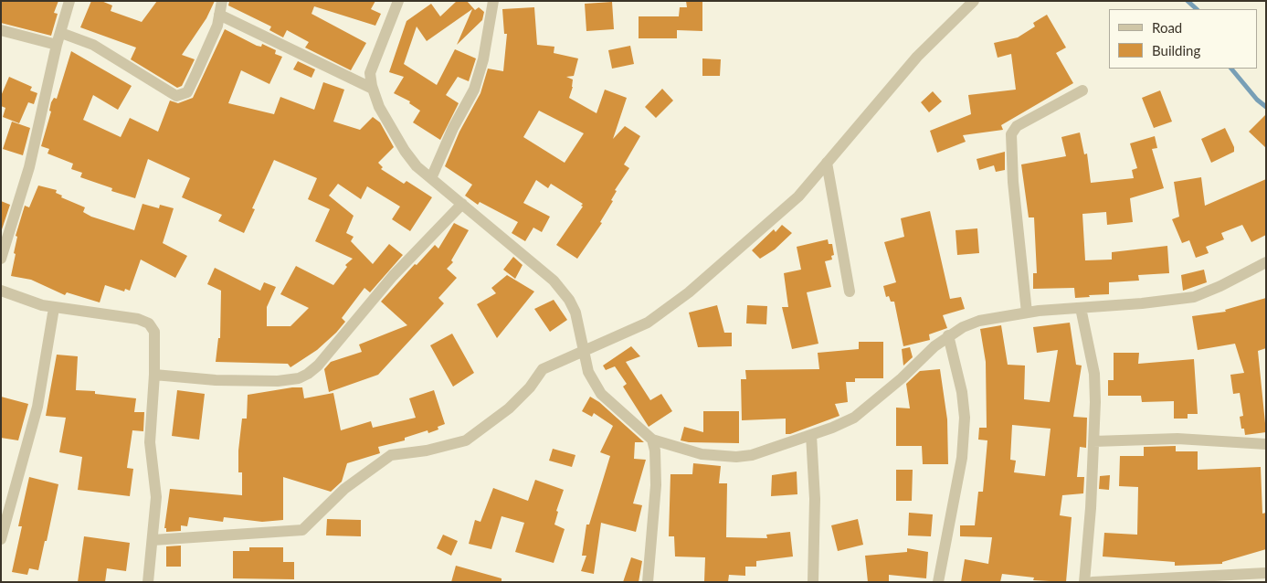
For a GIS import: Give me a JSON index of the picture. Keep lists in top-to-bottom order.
{
  "legend": ["Road", "Building"]
}
